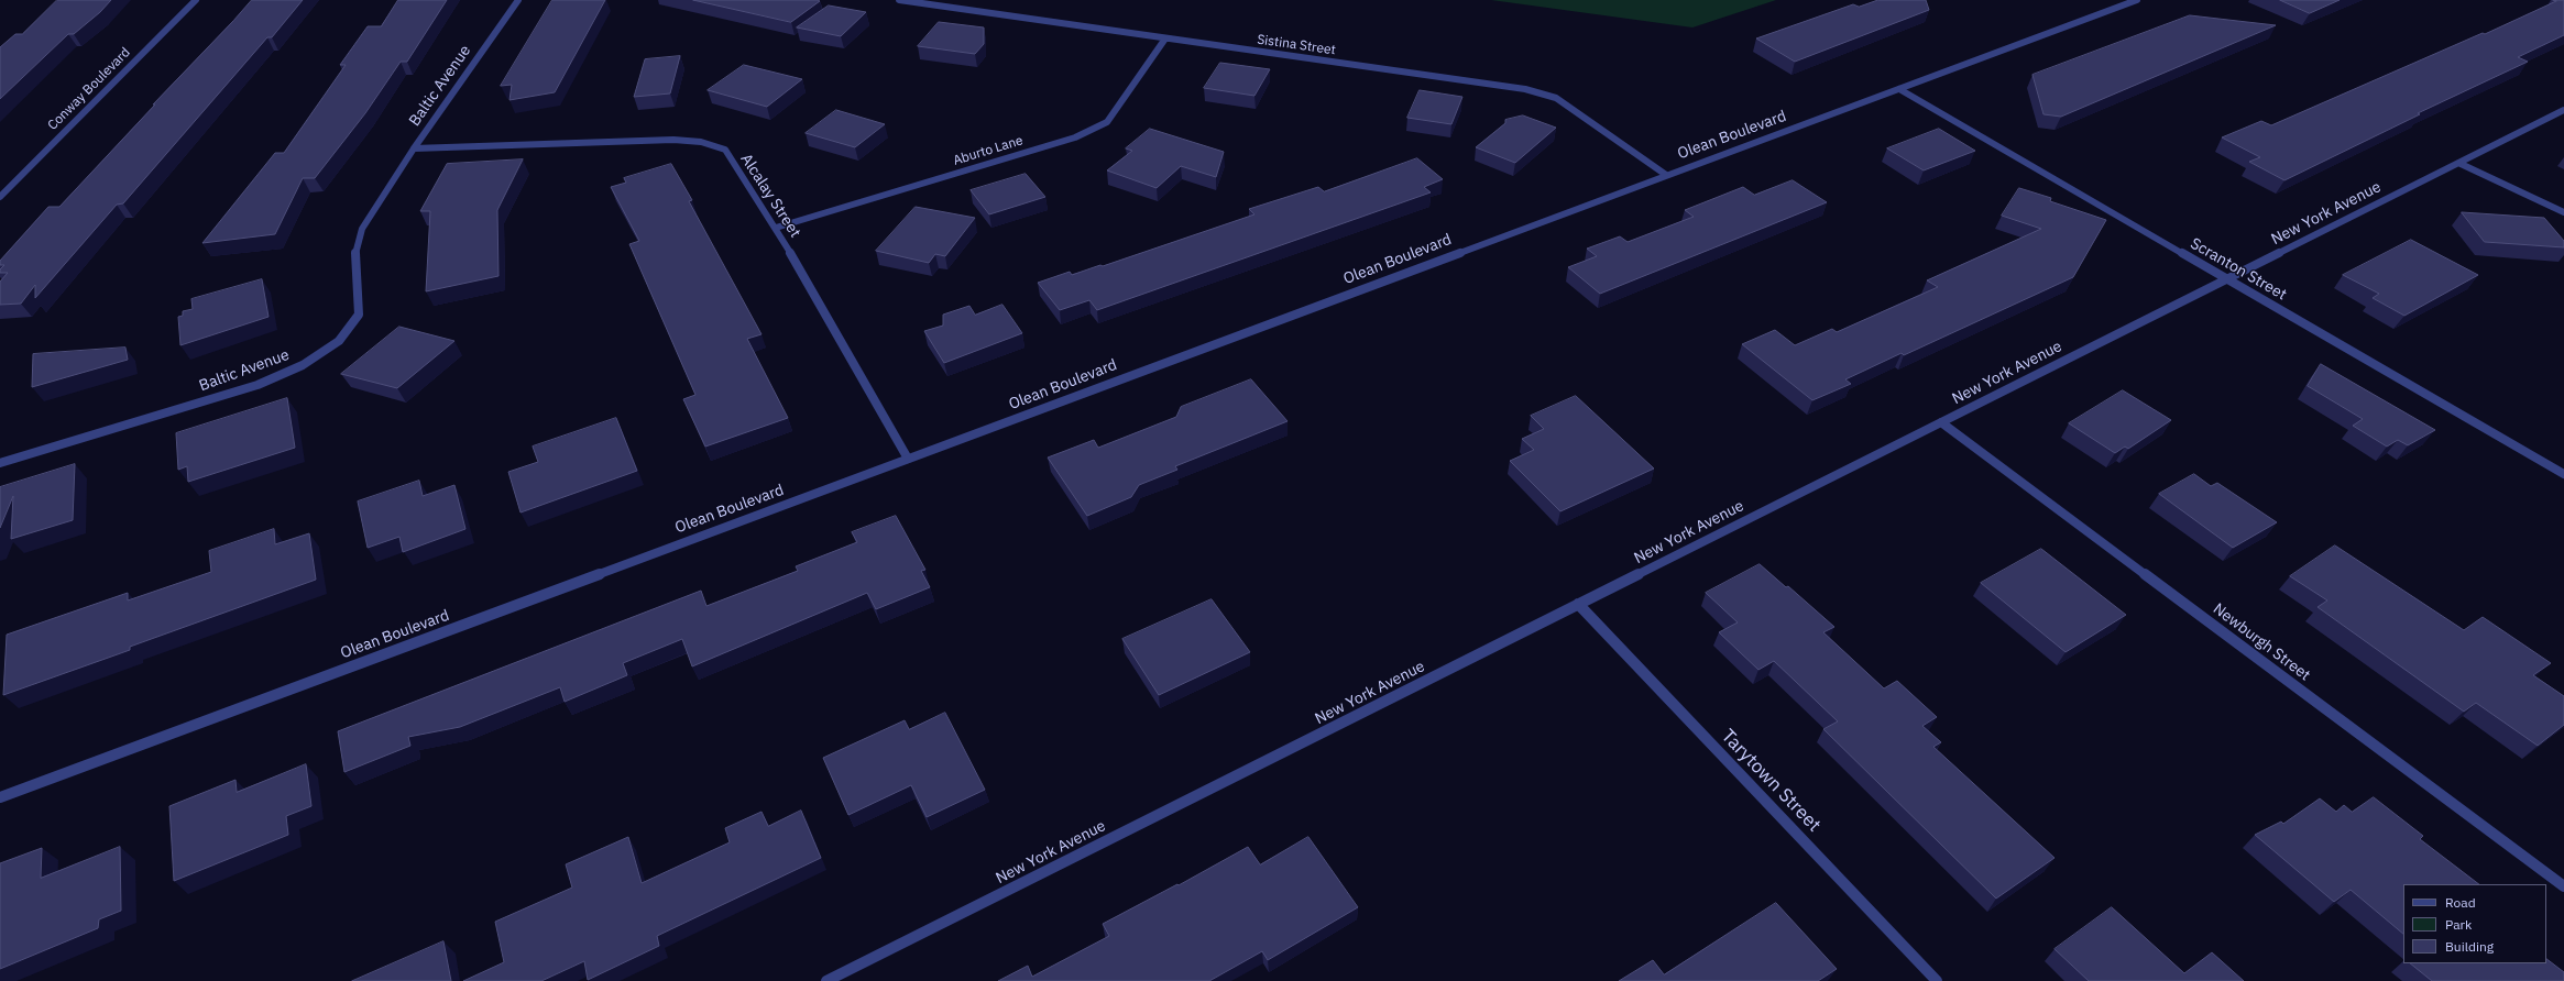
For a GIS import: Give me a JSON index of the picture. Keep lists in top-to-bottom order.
{
  "streets": {
    "street": [
      "Sistina Street",
      "Baltic Avenue",
      "Conway Boulevard",
      "Olean Boulevard",
      "Aburto Lane",
      "Alcalay Street",
      "New York Avenue",
      "Scranton Street",
      "Newburgh Street",
      "Tarytown Street"
    ]
  },
  "crossings": [
    ["Sistina Street", "Olean Boulevard"],
    ["Sistina Street", "Aburto Lane"],
    ["Baltic Avenue", "Alcalay Street"],
    ["Olean Boulevard", "Alcalay Street"],
    ["Olean Boulevard", "Scranton Street"],
    ["Aburto Lane", "Alcalay Street"],
    ["New York Avenue", "Scranton Street"],
    ["New York Avenue", "Newburgh Street"],
    ["New York Avenue", "Tarytown Street"]
  ],
  "legend": ["Road", "Park", "Building"]
}
